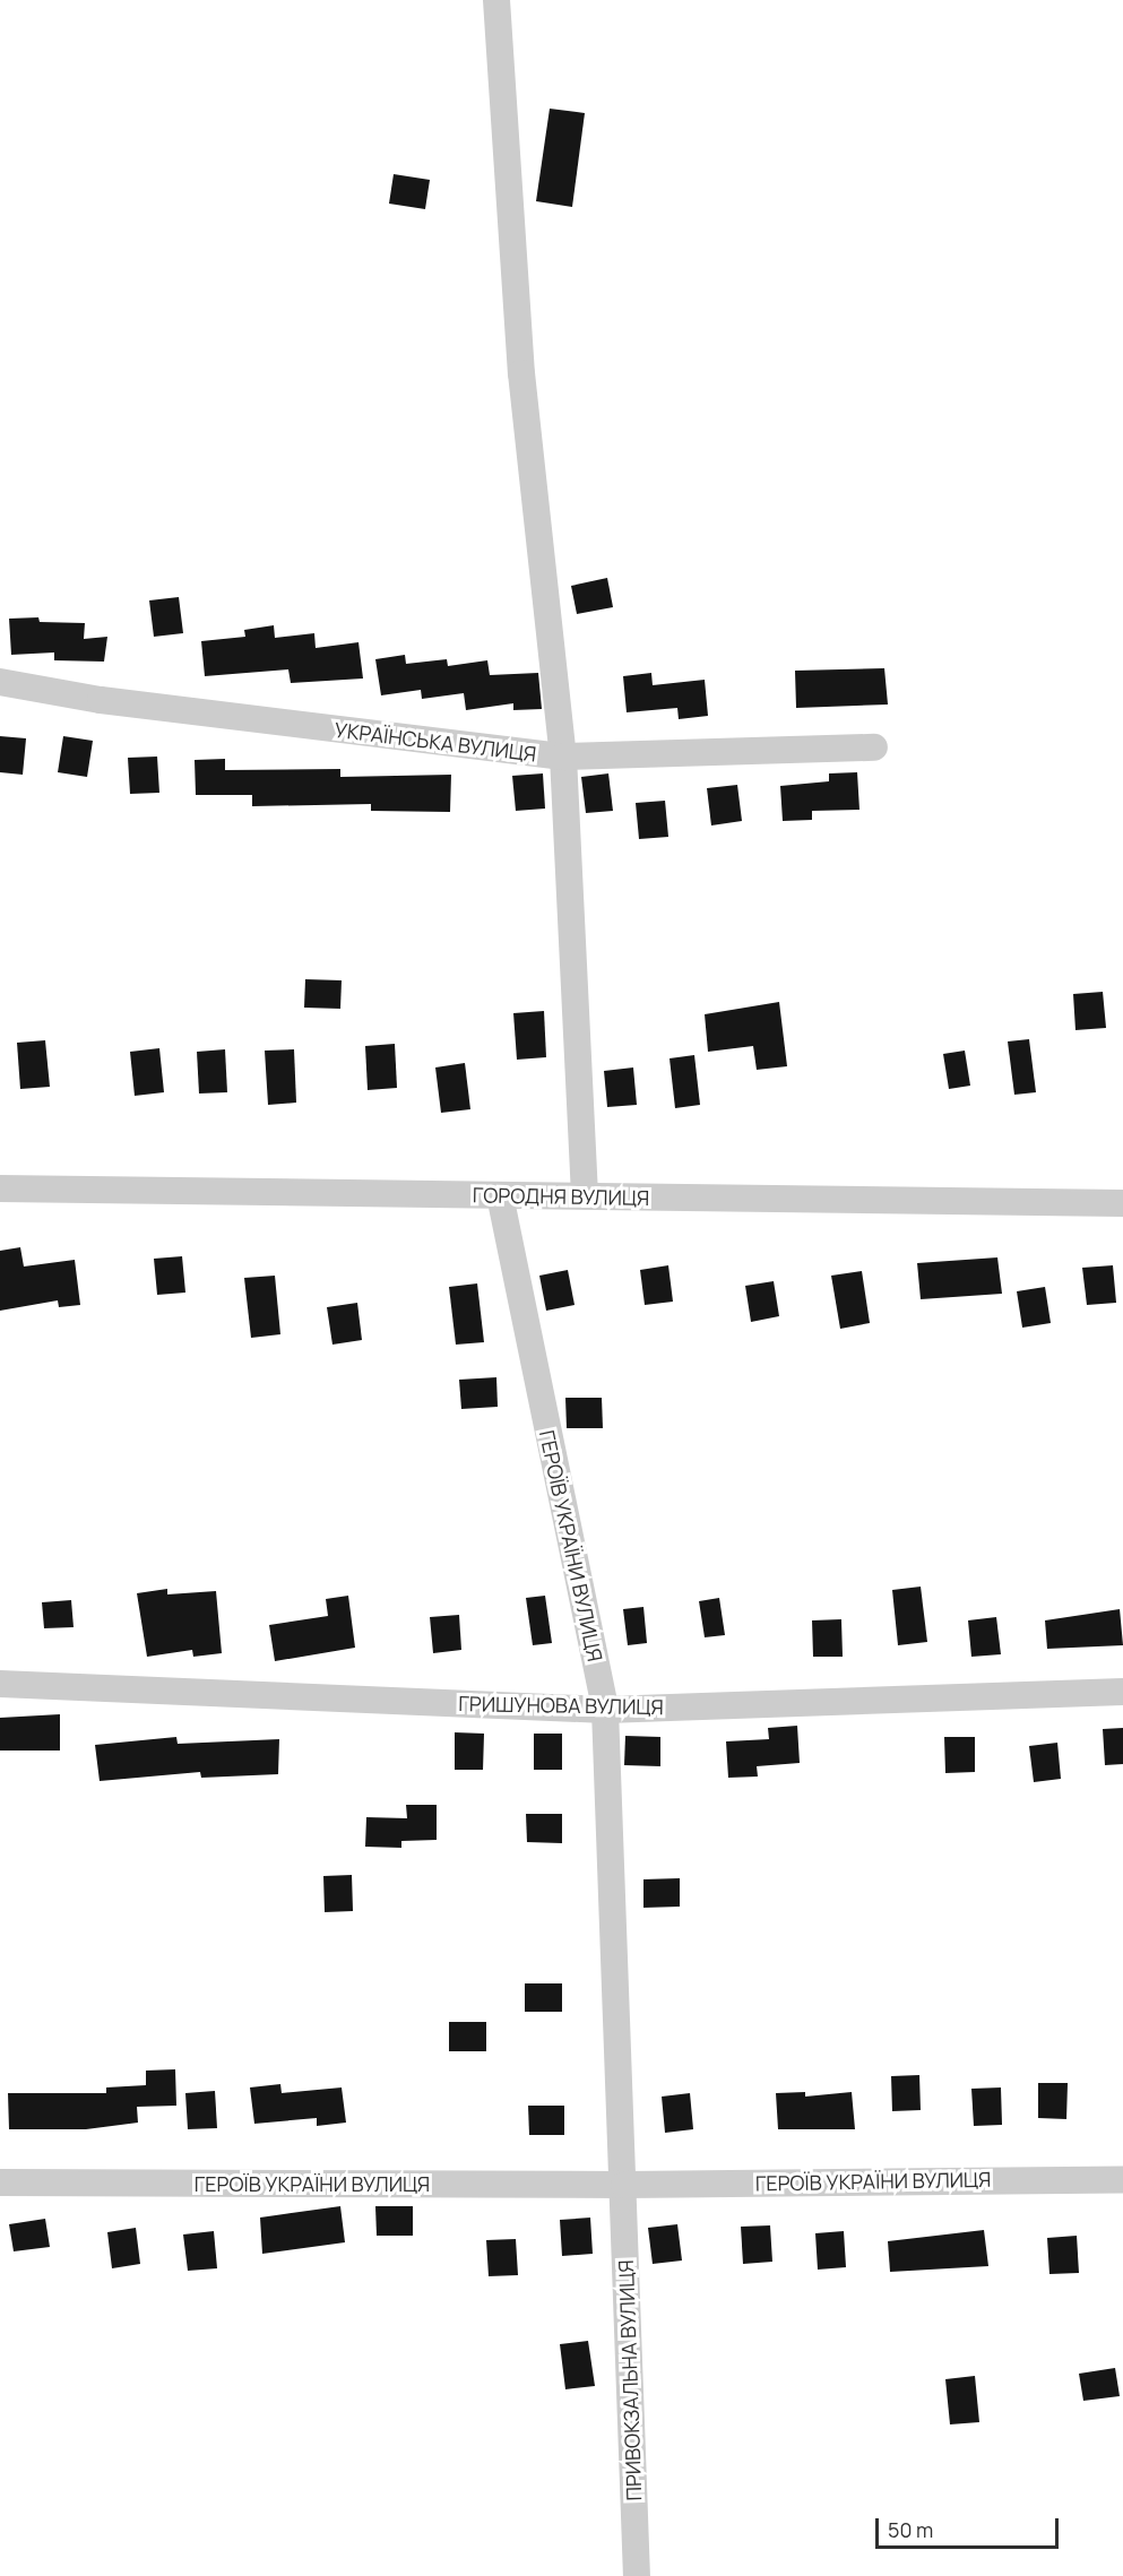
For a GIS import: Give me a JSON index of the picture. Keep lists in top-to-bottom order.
{
  "streets": {
    "street": [
      "УКРАЇНСЬКА ВУЛИЦЯ",
      "ГОРОДНЯ ВУЛИЦЯ",
      "ГЕРОЇВ УКРАЇНИ ВУЛИЦЯ",
      "ГРИШУНОВА ВУЛИЦЯ",
      "ПРИВОКЗАЛЬНА ВУЛИЦЯ"
    ]
  },
  "crossings": [
    ["ГОРОДНЯ ВУЛИЦЯ", "ГЕРОЇВ УКРАЇНИ ВУЛИЦЯ"],
    ["ГЕРОЇВ УКРАЇНИ ВУЛИЦЯ", "ГРИШУНОВА ВУЛИЦЯ"],
    ["ГЕРОЇВ УКРАЇНИ ВУЛИЦЯ", "ПРИВОКЗАЛЬНА ВУЛИЦЯ"]
  ],
  "scale_bar": "50 m"
}
